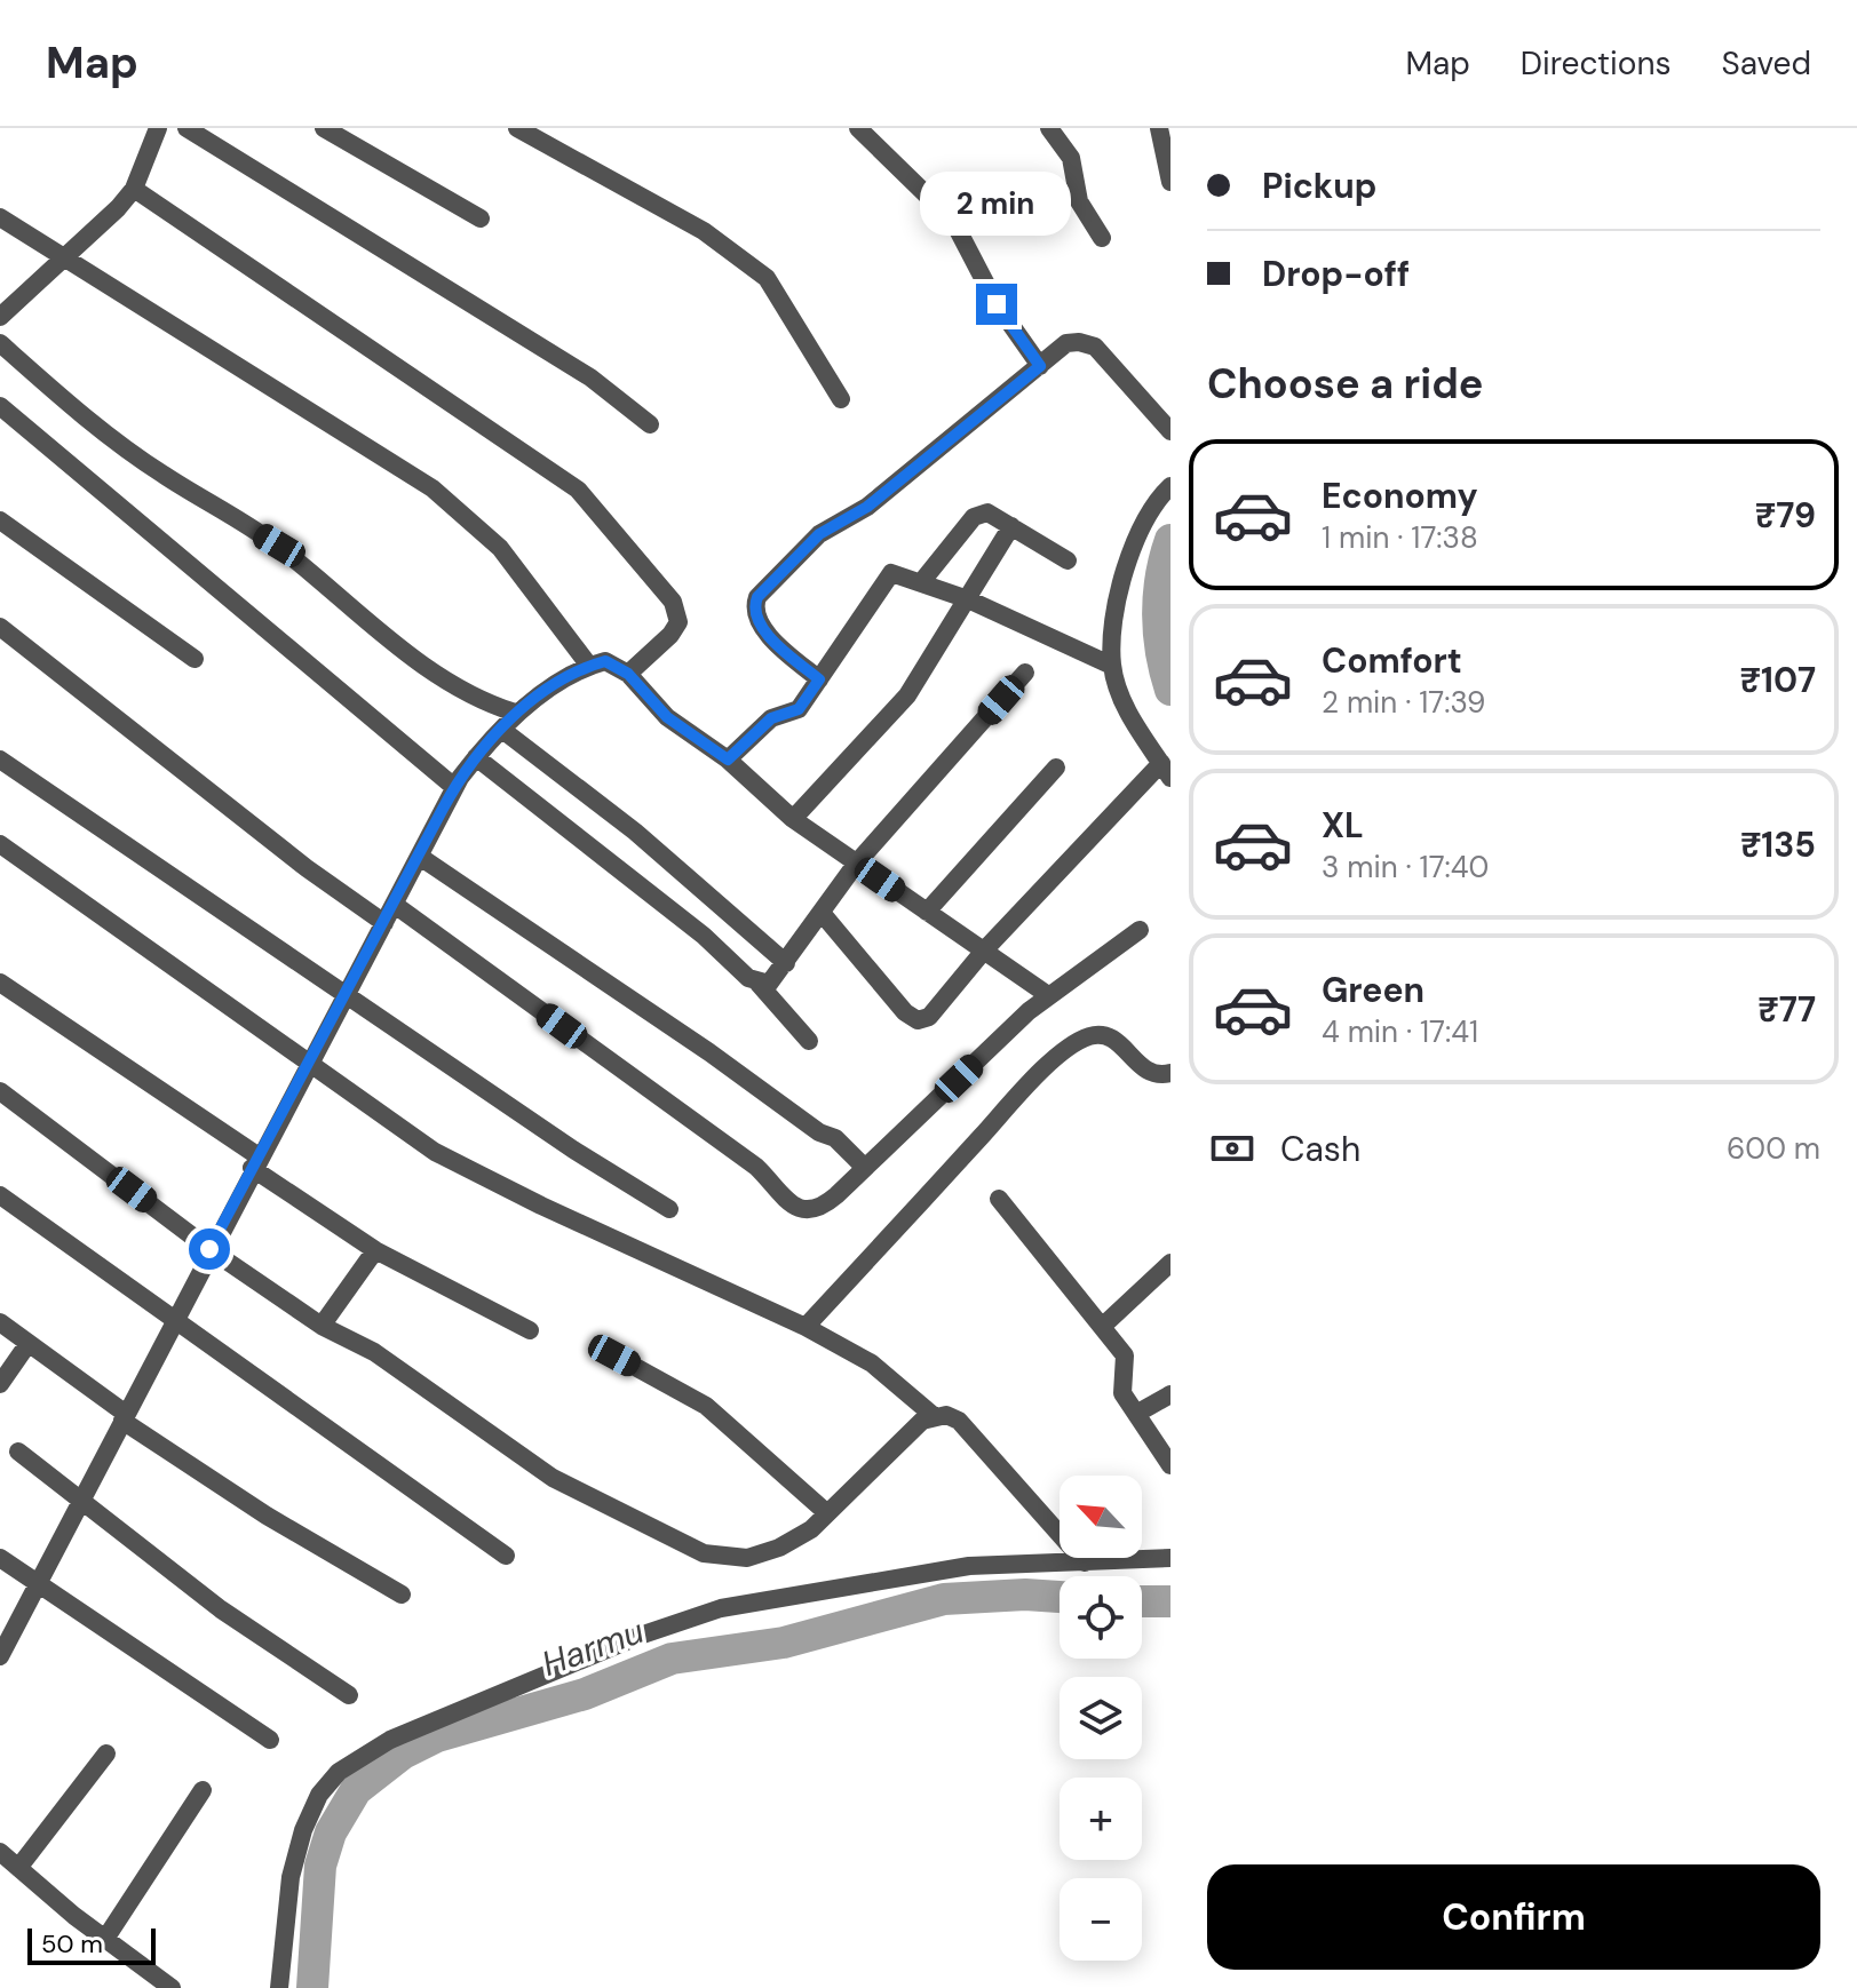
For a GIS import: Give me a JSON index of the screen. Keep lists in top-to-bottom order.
{
  "water": ["Harmu"],
  "scale_bar": "50 m",
  "north": "top left",
  "page": {
    "header": "Map",
    "nav": ["Map", "Directions", "Saved"],
    "banner": ["Pickup", "Drop-off"],
    "bubble": "2 min",
    "heading": "Choose a ride",
    "list": [
      {
        "name": "Economy",
        "note": "1 min · 17:38",
        "value": "₹79"
      },
      {
        "name": "Comfort",
        "note": "2 min · 17:39",
        "value": "₹107"
      },
      {
        "name": "XL",
        "note": "3 min · 17:40",
        "value": "₹135"
      },
      {
        "name": "Green",
        "note": "4 min · 17:41",
        "value": "₹77"
      }
    ],
    "pay": ["Cash", "600 m"],
    "map_buttons": ["+", "−"],
    "buttons": "Confirm",
    "scale": "50 m"
  }
}
